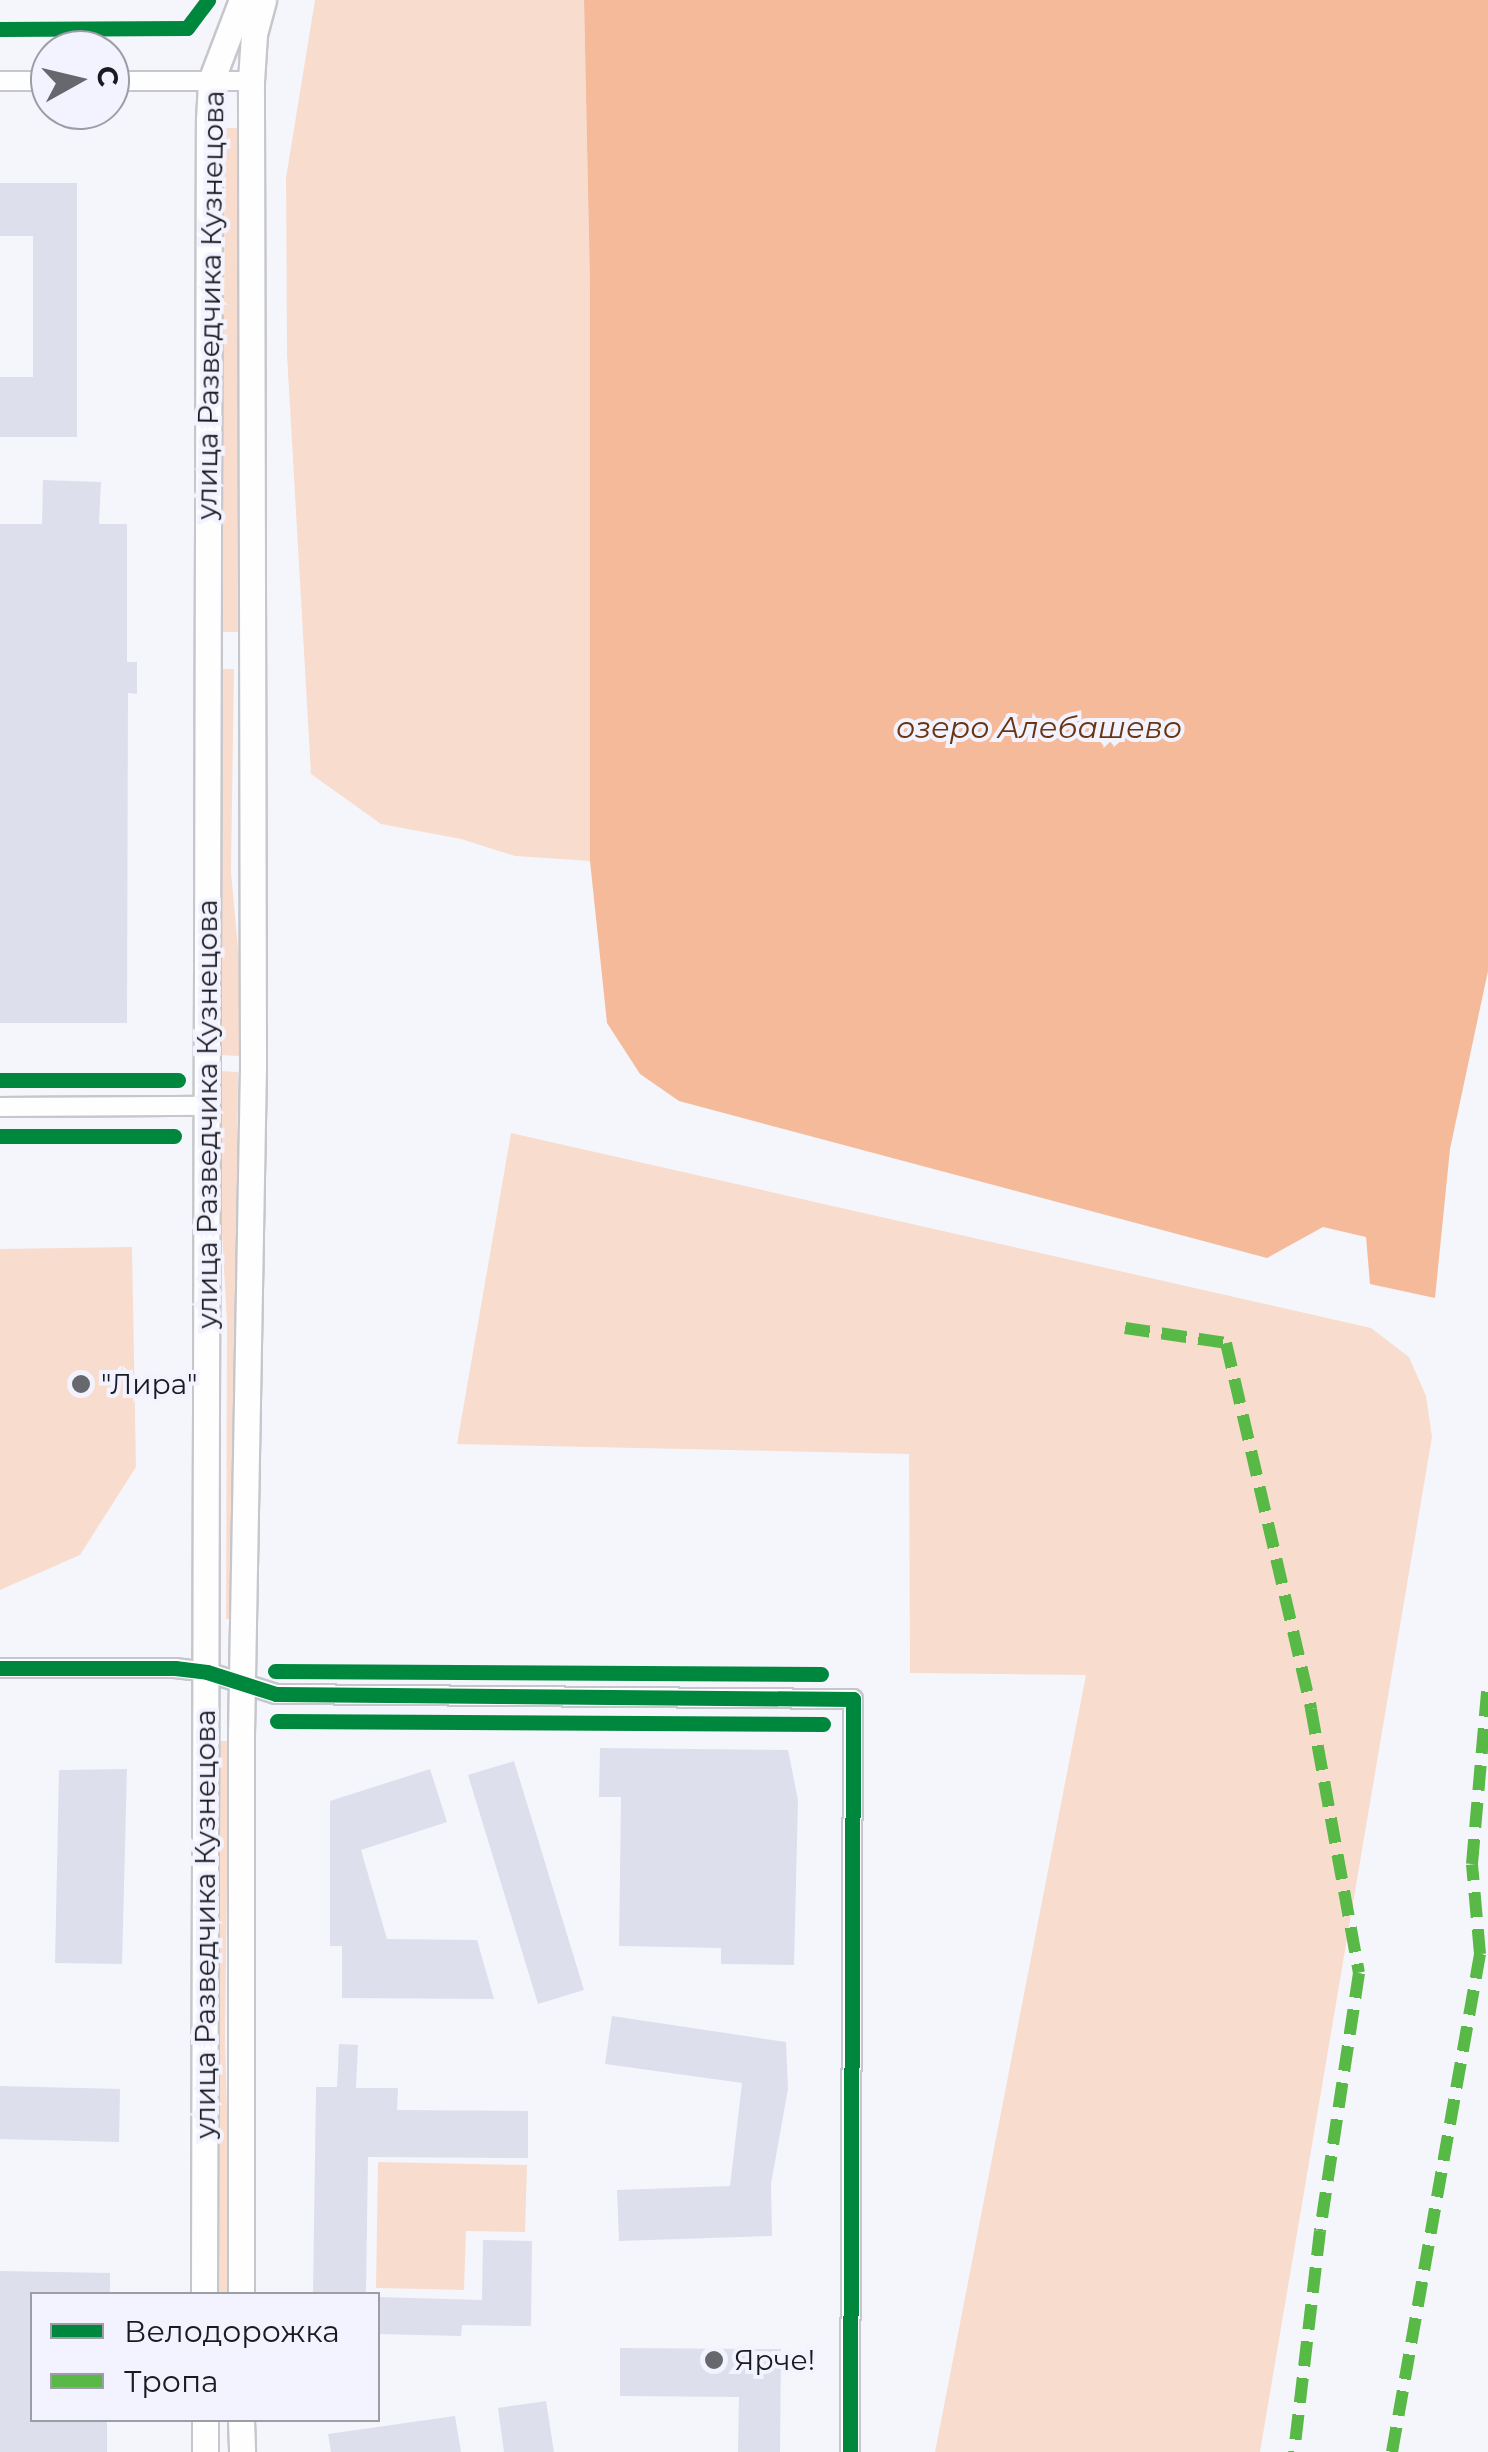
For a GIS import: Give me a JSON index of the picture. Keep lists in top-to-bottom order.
{
  "streets": {
    "main road": ["улица Разведчика Кузнецова"]
  },
  "water": ["озеро Алебашево"],
  "places": ["\"Лира\"", "Ярче!"],
  "legend": ["Велодорожка", "Тропа"],
  "north": "right"
}
